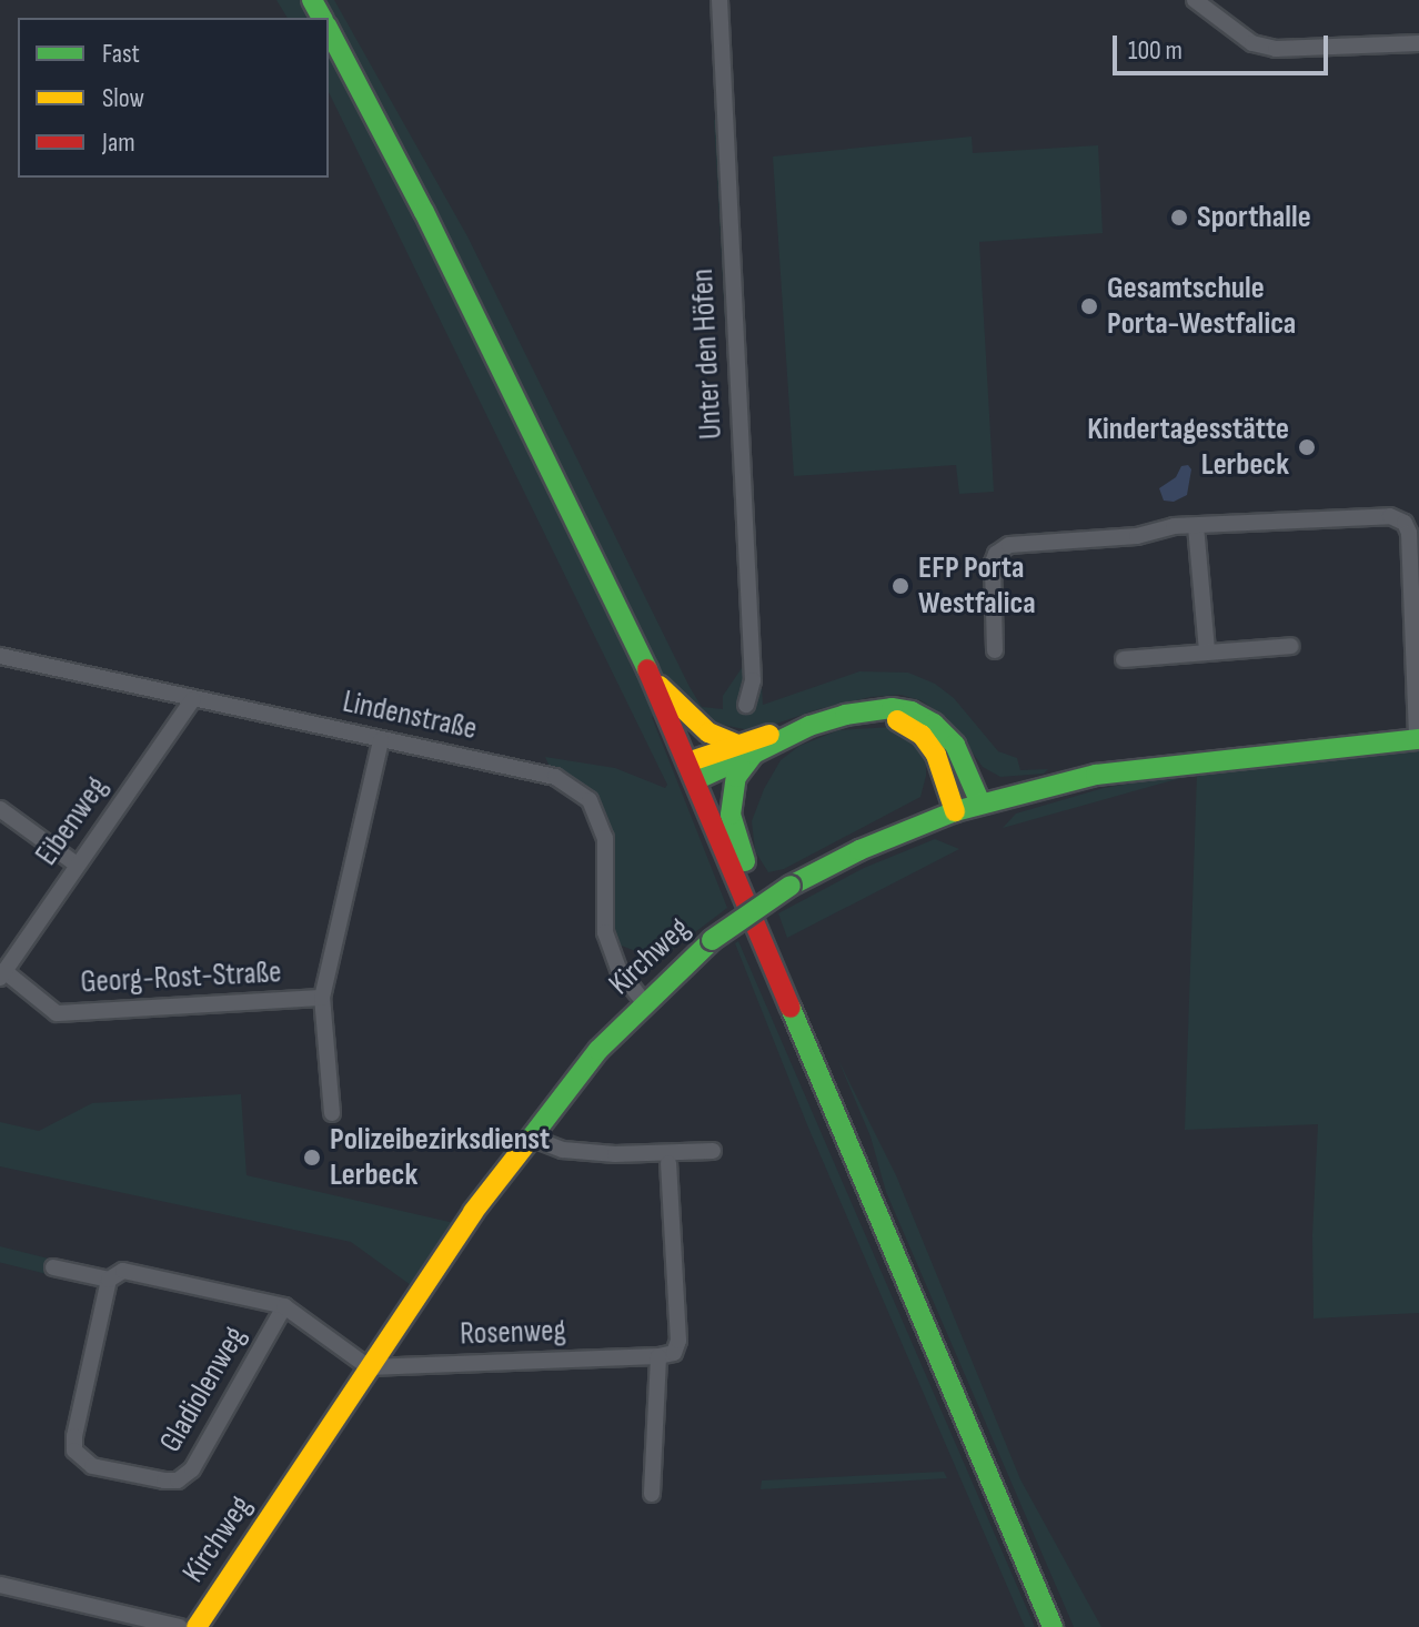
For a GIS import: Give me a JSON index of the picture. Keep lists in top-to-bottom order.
{
  "streets": {
    "main road": ["Kirchweg"],
    "street": [
      "Unter den Höfen",
      "Lindenstraße",
      "Eibenweg",
      "Georg-Rost-Straße",
      "Rosenweg",
      "Gladiolenweg"
    ]
  },
  "crossings": [
    ["Lindenstraße", "Eibenweg"],
    ["Lindenstraße", "Kirchweg"],
    ["Lindenstraße", "Georg-Rost-Straße"],
    ["Eibenweg", "Georg-Rost-Straße"],
    ["Kirchweg", "Rosenweg"],
    ["Kirchweg", "Gladiolenweg"],
    ["Rosenweg", "Gladiolenweg"]
  ],
  "places": [
    "Sporthalle",
    "Gesamtschule Porta-Westfalica",
    "Kindertagesstätte Lerbeck",
    "EFP Porta Westfalica",
    "Polizeibezirksdienst Lerbeck"
  ],
  "legend": ["Fast", "Slow", "Jam"],
  "scale_bar": "100 m"
}
